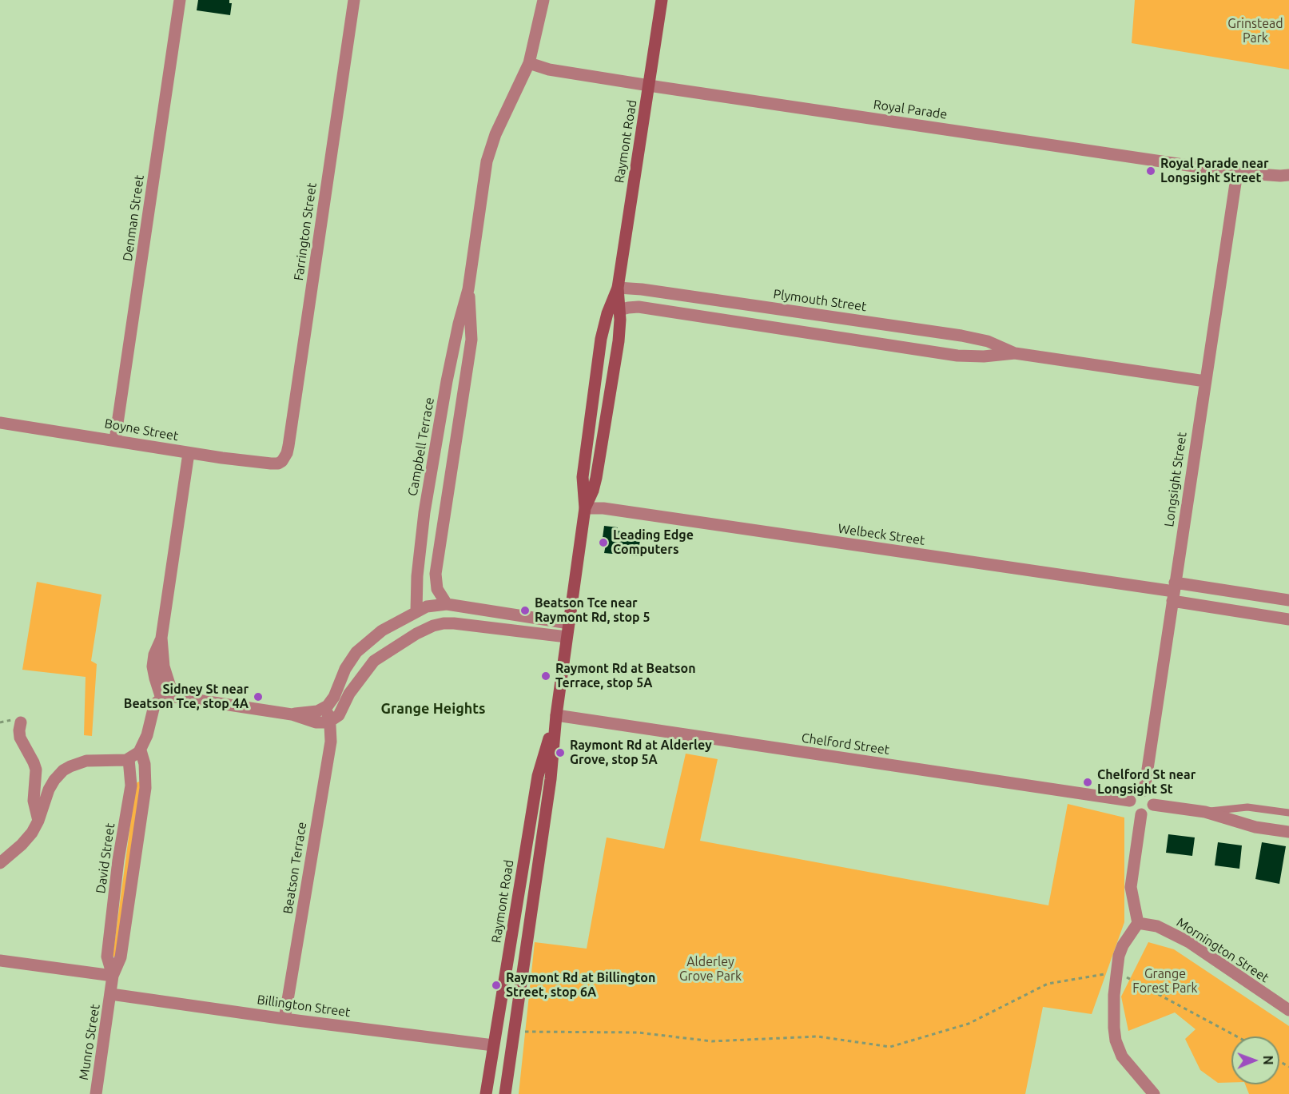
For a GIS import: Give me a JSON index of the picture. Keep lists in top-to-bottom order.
{
  "streets": {
    "main road": ["Raymont Road"],
    "street": [
      "Royal Parade",
      "Denman Street",
      "Farrington Street",
      "Plymouth Street",
      "Boyne Street",
      "Campbell Terrace",
      "Longsight Street",
      "Welbeck Street",
      "Chelford Street",
      "David Street",
      "Beatson Terrace",
      "Mornington Street",
      "Billington Street",
      "Munro Street"
    ]
  },
  "crossings": [
    ["Royal Parade", "Raymont Road"],
    ["Royal Parade", "Campbell Terrace"],
    ["Royal Parade", "Longsight Street"],
    ["Raymont Road", "Plymouth Street"],
    ["Raymont Road", "Welbeck Street"],
    ["Raymont Road", "Chelford Street"],
    ["Raymont Road", "Billington Street"],
    ["Denman Street", "Boyne Street"],
    ["Farrington Street", "Boyne Street"],
    ["Plymouth Street", "Longsight Street"],
    ["Longsight Street", "Welbeck Street"],
    ["Longsight Street", "Chelford Street"],
    ["David Street", "Billington Street"],
    ["David Street", "Munro Street"],
    ["Beatson Terrace", "Billington Street"],
    ["Billington Street", "Munro Street"]
  ],
  "districts": ["Grange Heights"],
  "parks": ["Grinstead Park", "Alderley Grove Park", "Grange Forest Park"],
  "places": [
    "Royal Parade near Longsight Street",
    "Leading Edge Computers",
    "Beatson Tce near Raymont Rd, stop 5",
    "Raymont Rd at Beatson Terrace, stop 5A",
    "Sidney St near Beatson Tce, stop 4A",
    "Raymont Rd at Alderley Grove, stop 5A",
    "Chelford St near Longsight St",
    "Raymont Rd at Billington Street, stop 6A"
  ],
  "north": "right"
}
